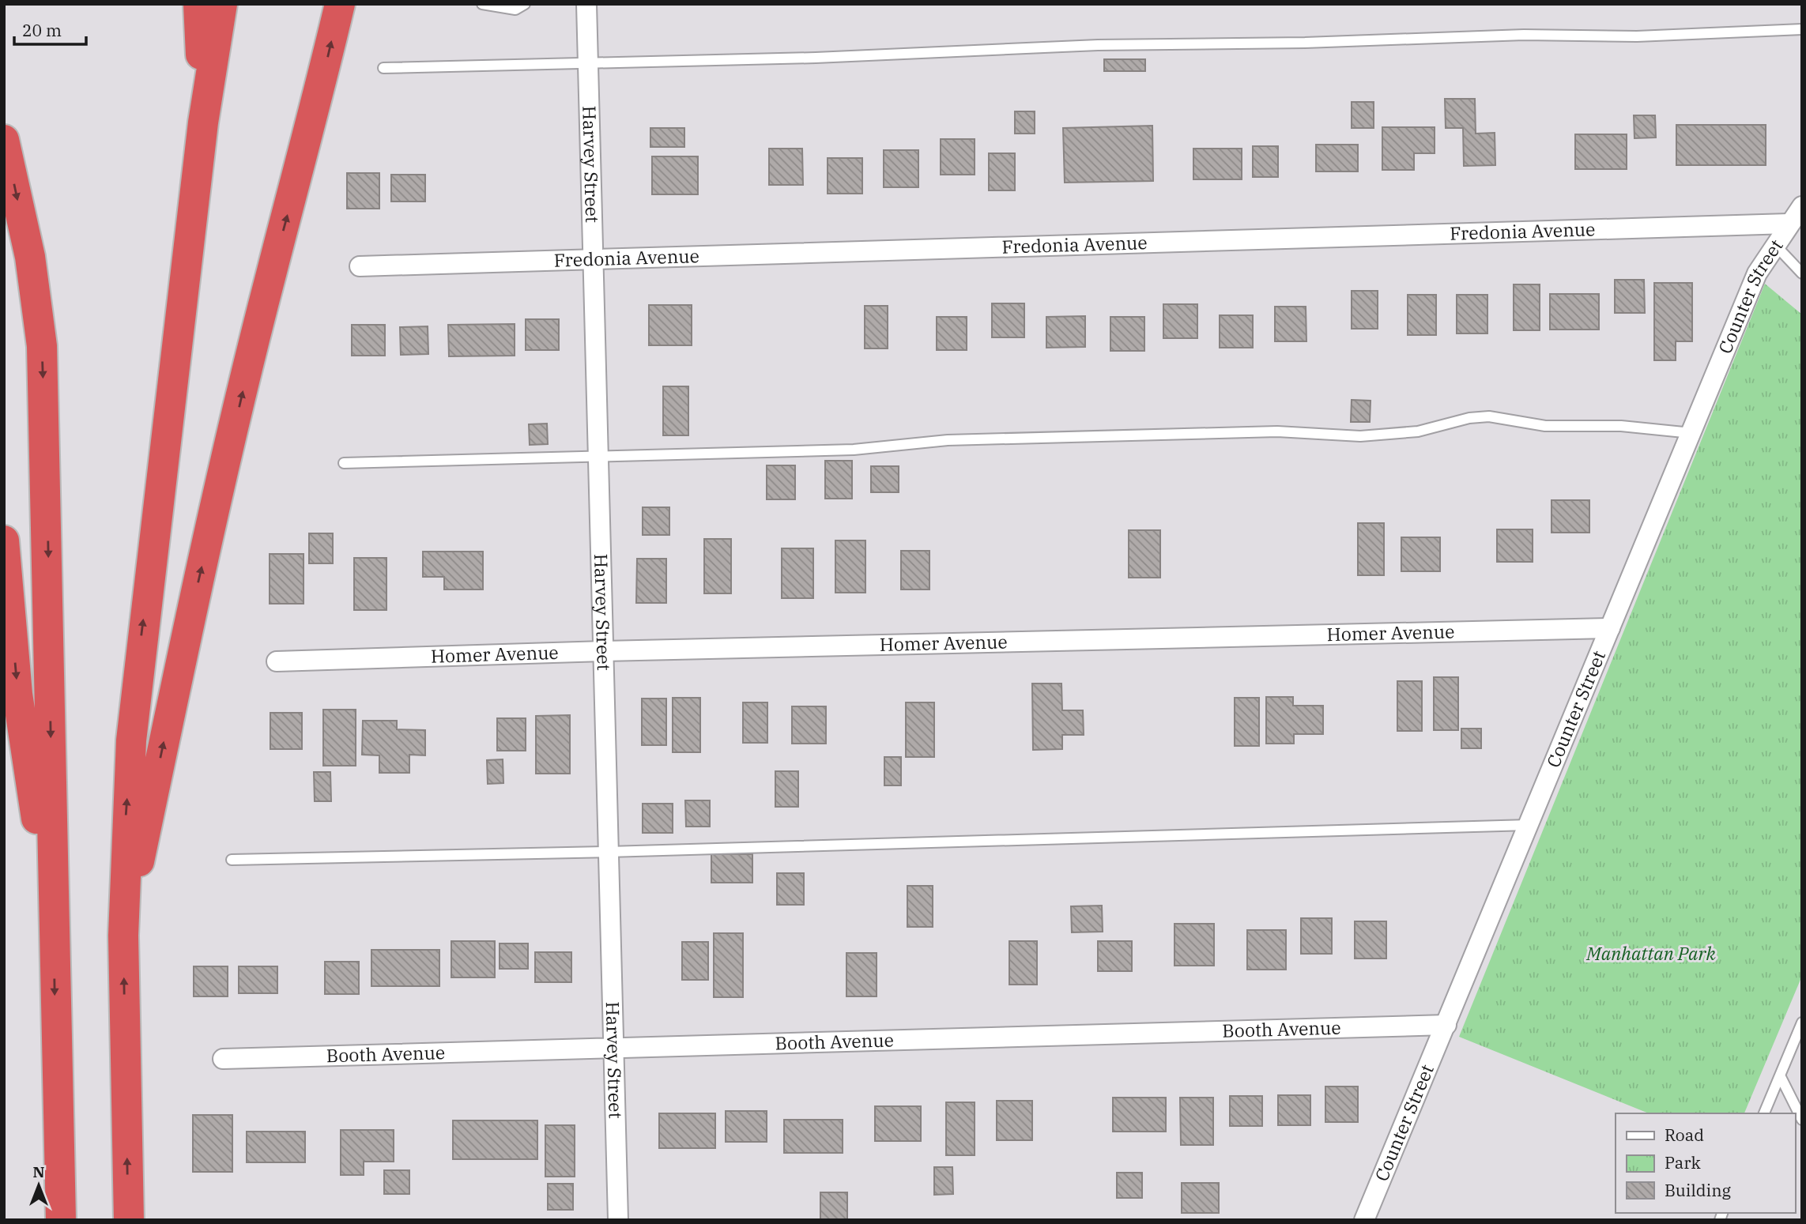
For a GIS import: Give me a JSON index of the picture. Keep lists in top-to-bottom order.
{
  "streets": {
    "street": [
      "Harvey Street",
      "Fredonia Avenue",
      "Counter Street",
      "Homer Avenue",
      "Booth Avenue"
    ]
  },
  "crossings": [
    ["Harvey Street", "Fredonia Avenue"],
    ["Harvey Street", "Homer Avenue"],
    ["Harvey Street", "Booth Avenue"],
    ["Fredonia Avenue", "Counter Street"],
    ["Counter Street", "Homer Avenue"],
    ["Counter Street", "Booth Avenue"]
  ],
  "parks": ["Manhattan Park"],
  "legend": ["Road", "Park", "Building"],
  "scale_bar": "20 m",
  "north": "top"
}
